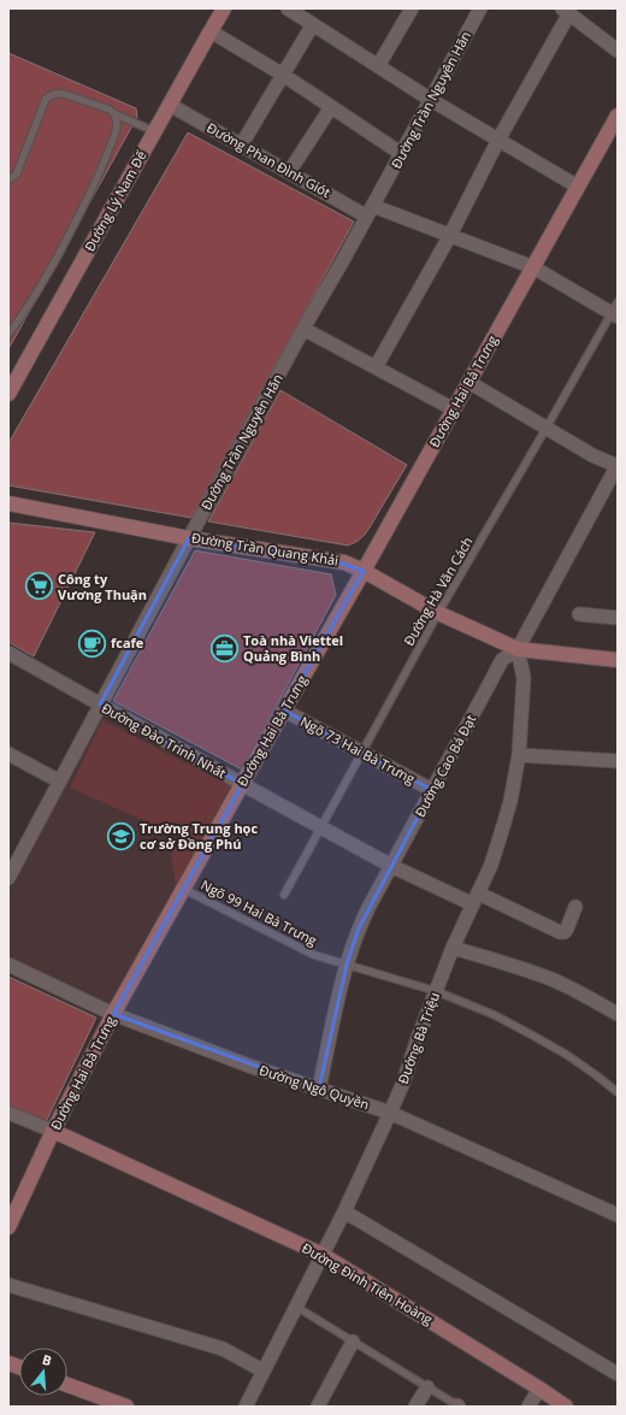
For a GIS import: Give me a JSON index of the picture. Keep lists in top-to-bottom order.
{
  "streets": {
    "street": [
      "Đường Trần Nguyên Hãn",
      "Đường Phan Đình Giót",
      "Đường Lý Nam Đế",
      "Đường Hai Bà Trưng",
      "Đường Trần Quang Khải",
      "Đường Đào Trinh Nhất",
      "Ngõ 73 Hai Bà Trưng",
      "Đường Cao Bá Đạt",
      "Đường Bà Triệu",
      "Đường Ngô Quyền",
      "Đường Đinh Tiên Hoàng"
    ],
    "lane": ["Đường Hà Văn Cách", "Ngõ 99 Hai Bà Trưng"]
  },
  "crossings": [
    ["Đường Trần Nguyên Hãn", "Đường Phan Đình Giót"],
    ["Đường Trần Nguyên Hãn", "Đường Trần Quang Khải"],
    ["Đường Trần Nguyên Hãn", "Đường Đào Trinh Nhất"],
    ["Đường Phan Đình Giót", "Đường Lý Nam Đế"],
    ["Đường Phan Đình Giót", "Đường Hai Bà Trưng"],
    ["Đường Phan Đình Giót", "Đường Hà Văn Cách"],
    ["Đường Hai Bà Trưng", "Đường Trần Quang Khải"],
    ["Đường Hai Bà Trưng", "Đường Đào Trinh Nhất"],
    ["Đường Hai Bà Trưng", "Ngõ 73 Hai Bà Trưng"],
    ["Đường Hai Bà Trưng", "Ngõ 99 Hai Bà Trưng"],
    ["Đường Hai Bà Trưng", "Đường Ngô Quyền"],
    ["Đường Hai Bà Trưng", "Đường Đinh Tiên Hoàng"],
    ["Đường Trần Quang Khải", "Đường Hà Văn Cách"],
    ["Đường Trần Quang Khải", "Đường Cao Bá Đạt"],
    ["Đường Trần Quang Khải", "Đường Bà Triệu"],
    ["Đường Hà Văn Cách", "Đường Đào Trinh Nhất"],
    ["Đường Hà Văn Cách", "Ngõ 73 Hai Bà Trưng"],
    ["Đường Đào Trinh Nhất", "Đường Cao Bá Đạt"],
    ["Đường Đào Trinh Nhất", "Đường Bà Triệu"],
    ["Ngõ 73 Hai Bà Trưng", "Đường Cao Bá Đạt"],
    ["Đường Cao Bá Đạt", "Ngõ 99 Hai Bà Trưng"],
    ["Đường Cao Bá Đạt", "Đường Bà Triệu"],
    ["Đường Cao Bá Đạt", "Đường Ngô Quyền"],
    ["Ngõ 99 Hai Bà Trưng", "Đường Bà Triệu"],
    ["Đường Bà Triệu", "Đường Ngô Quyền"],
    ["Đường Bà Triệu", "Đường Đinh Tiên Hoàng"]
  ],
  "places": {
    "supermarket": ["Công ty Vương Thuận"],
    "cafe": ["fcafe"],
    "office": ["Toà nhà Viettel Quảng Bình"],
    "school or university": ["Trường Trung học cơ sở Đồng Phú"]
  },
  "north": "top"
}
